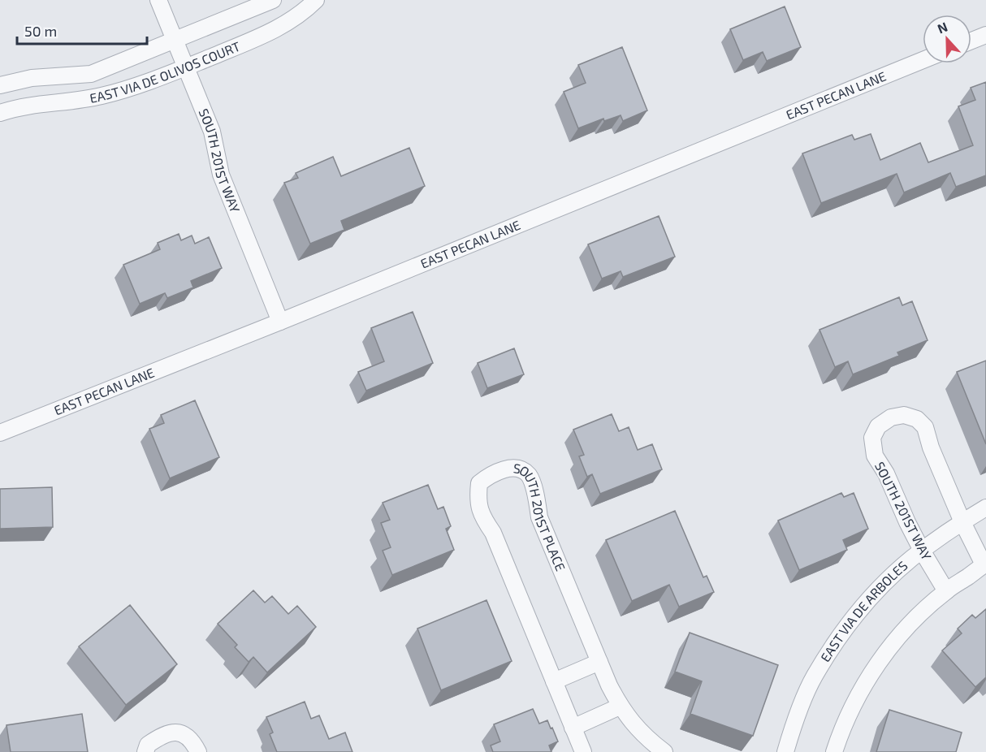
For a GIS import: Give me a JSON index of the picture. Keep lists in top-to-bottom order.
{
  "streets": {
    "street": [
      "EAST VIA DE OLIVOS COURT",
      "EAST PECAN LANE",
      "SOUTH 201ST WAY",
      "SOUTH 201ST PLACE",
      "EAST VIA DE ARBOLES"
    ]
  },
  "crossings": [
    ["EAST VIA DE OLIVOS COURT", "SOUTH 201ST WAY"],
    ["EAST PECAN LANE", "SOUTH 201ST WAY"],
    ["SOUTH 201ST WAY", "EAST VIA DE ARBOLES"]
  ],
  "scale_bar": "50 m",
  "north": "top"
}
